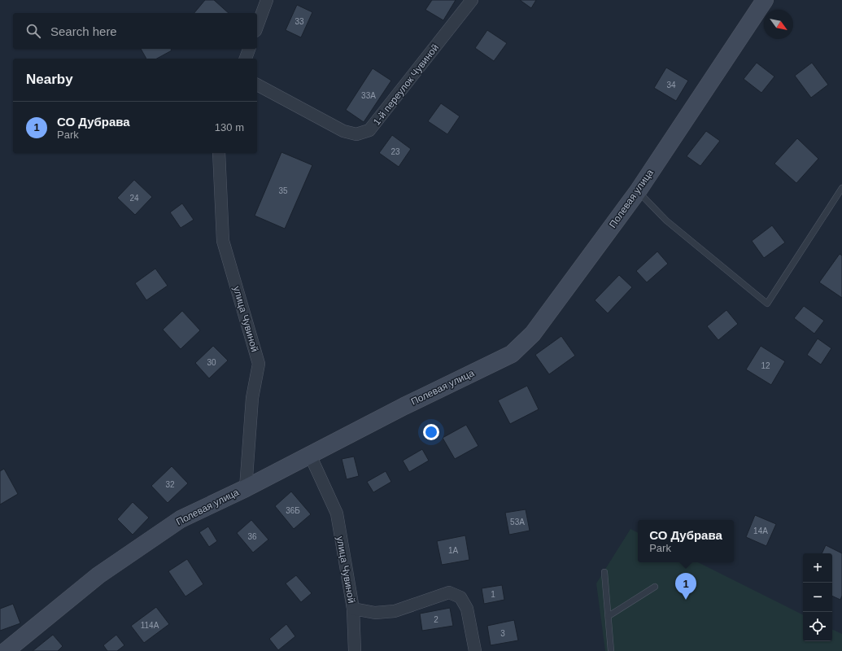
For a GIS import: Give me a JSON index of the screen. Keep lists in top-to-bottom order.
{
  "streets": {
    "street": ["1-й переулок Чувиной", "Полевая улица", "улица Чувиной"]
  },
  "crossings": [
    ["Полевая улица", "улица Чувиной"]
  ],
  "house_numbers": [
    "33",
    "34",
    "33А",
    "23",
    "35",
    "24",
    "30",
    "12",
    "32",
    "36Б",
    "53А",
    "14А",
    "36",
    "1А",
    "1",
    "2",
    "114А",
    "3"
  ],
  "north": "bottom right",
  "page": {
    "search": "Search here",
    "heading": "Nearby",
    "list": [
      {
        "mark": "1",
        "name": "СО Дубрава",
        "note": "Park",
        "value": "130 m"
      }
    ],
    "popup": ["СО Дубрава", "Park"],
    "map_buttons": ["+", "−"],
    "pins": "1"
  }
}
